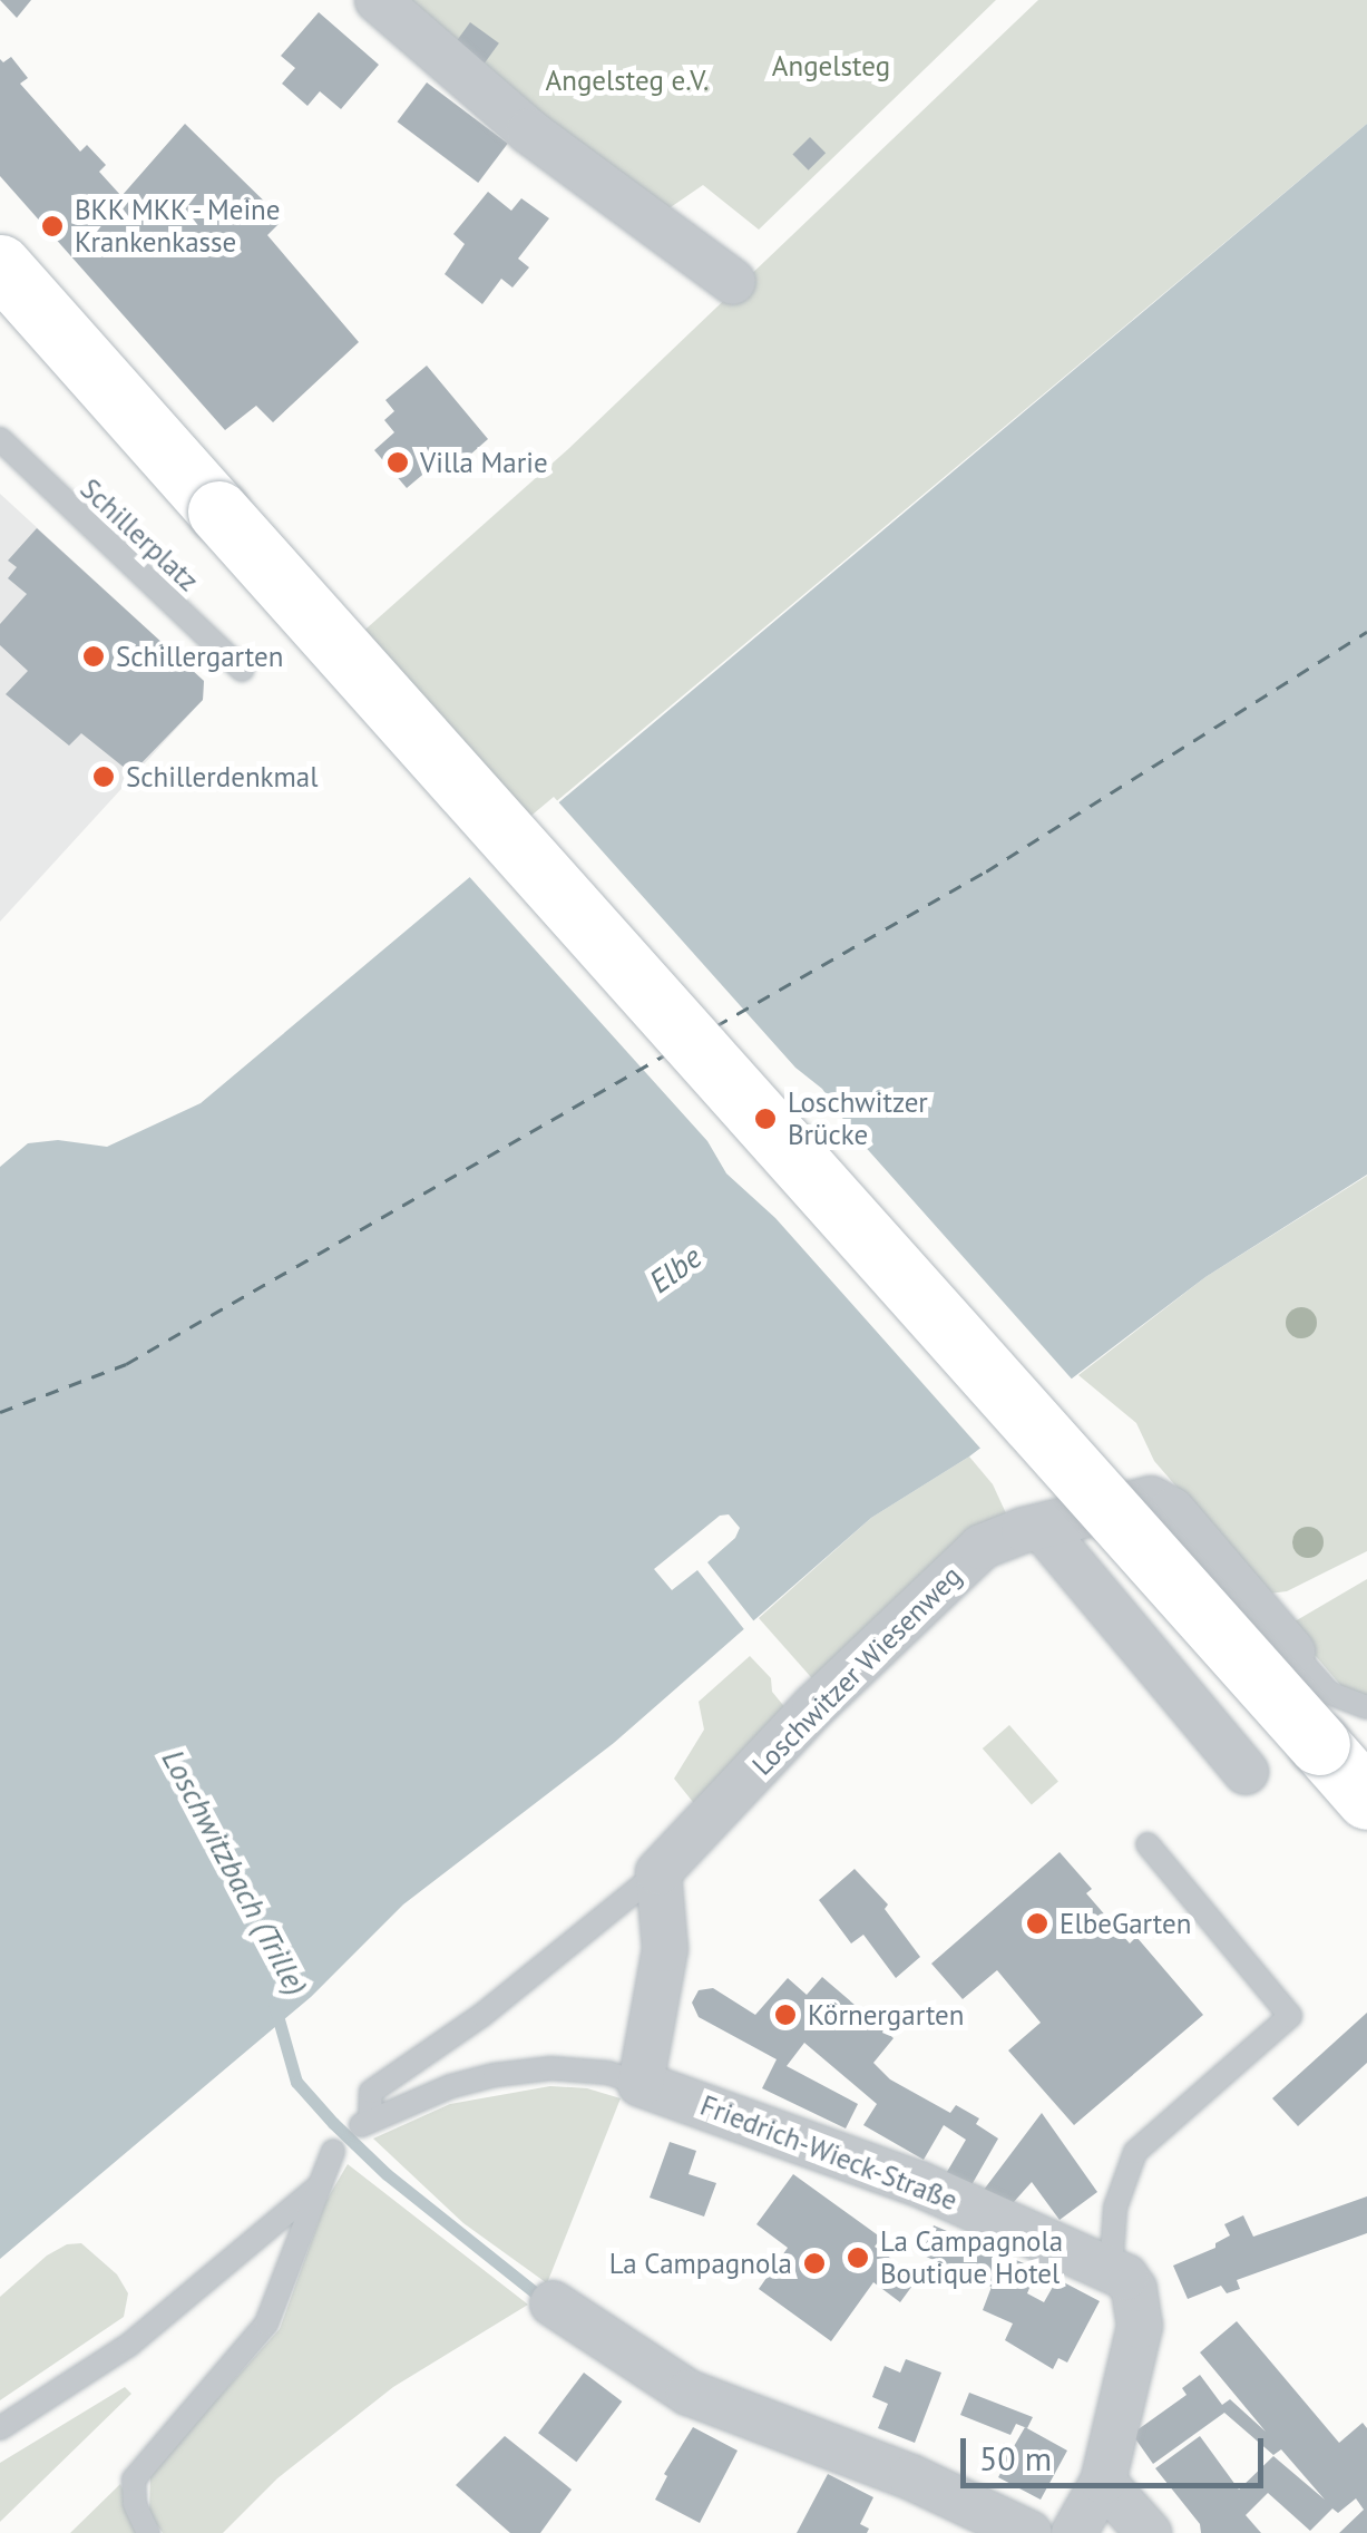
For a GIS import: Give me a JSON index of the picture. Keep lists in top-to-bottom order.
{
  "streets": {
    "street": ["Loschwitzer Wiesenweg", "Friedrich-Wieck-Straße"],
    "lane": ["Schillerplatz"]
  },
  "water": ["Elbe", "Loschwitzbach (Trille)"],
  "parks": ["Angelsteg", "Angelsteg e.V."],
  "places": [
    "BKK MKK - Meine Krankenkasse",
    "Villa Marie",
    "Schillergarten",
    "Schillerdenkmal",
    "Loschwitzer Brücke",
    "ElbeGarten",
    "Körnergarten",
    "La Campagnola Boutique Hotel",
    "La Campagnola"
  ],
  "scale_bar": "50 m"
}
